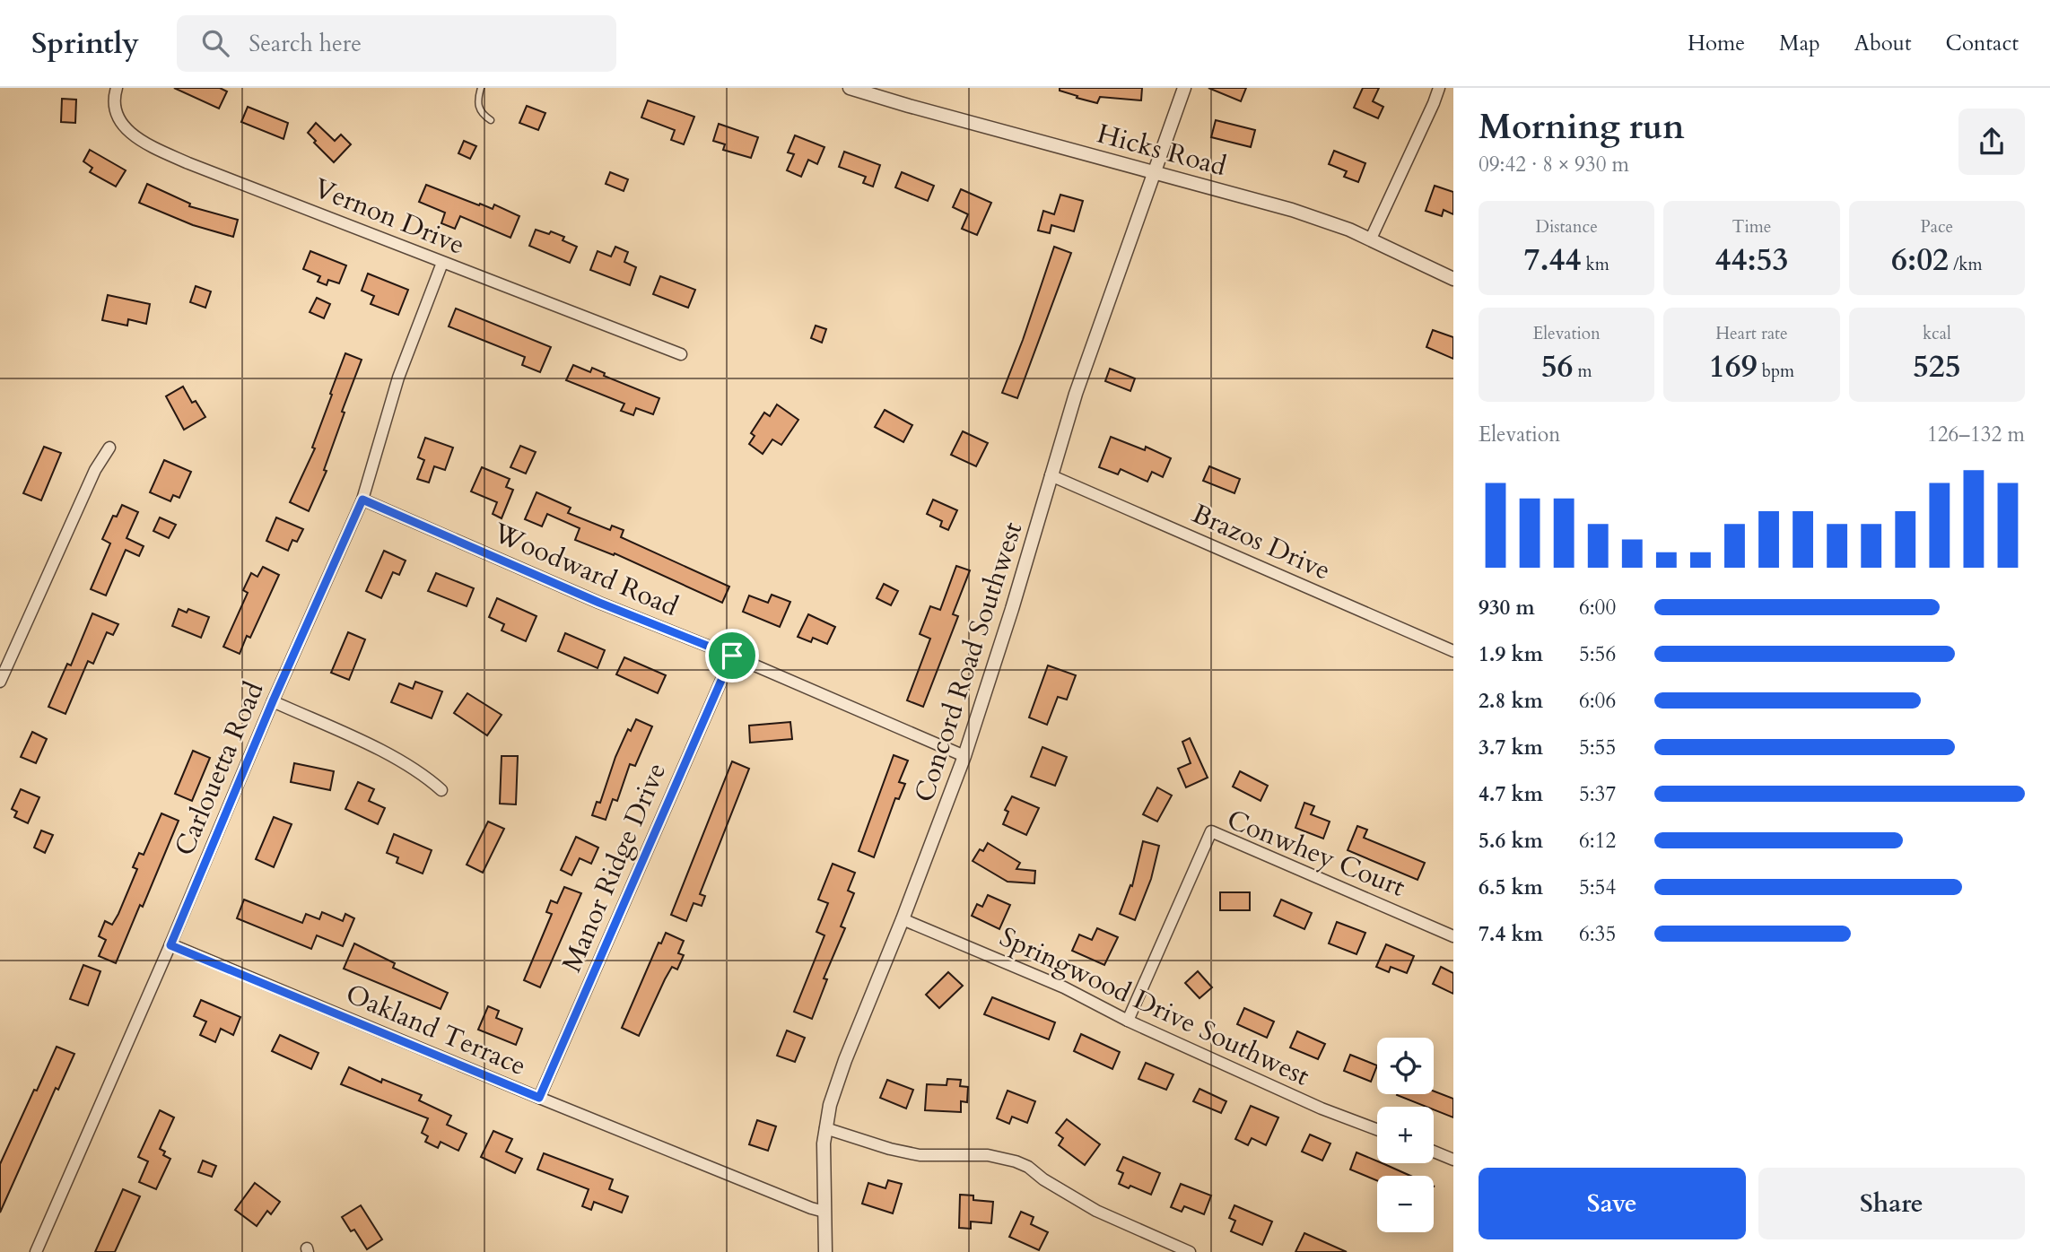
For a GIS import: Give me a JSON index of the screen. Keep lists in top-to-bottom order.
{
  "streets": {
    "street": [
      "Hicks Road",
      "Vernon Drive",
      "Brazos Drive",
      "Woodward Road",
      "Concord Road Southwest",
      "Carlouetta Road",
      "Conwhey Court",
      "Manor Ridge Drive",
      "Springwood Drive Southwest",
      "Oakland Terrace"
    ]
  },
  "crossings": [
    ["Hicks Road", "Concord Road Southwest"],
    ["Vernon Drive", "Carlouetta Road"],
    ["Brazos Drive", "Concord Road Southwest"],
    ["Woodward Road", "Concord Road Southwest"],
    ["Woodward Road", "Carlouetta Road"],
    ["Woodward Road", "Manor Ridge Drive"],
    ["Concord Road Southwest", "Springwood Drive Southwest"],
    ["Concord Road Southwest", "Oakland Terrace"],
    ["Carlouetta Road", "Oakland Terrace"],
    ["Conwhey Court", "Springwood Drive Southwest"],
    ["Manor Ridge Drive", "Oakland Terrace"]
  ],
  "page": {
    "header": "Sprintly",
    "search": "Search here",
    "nav": [
      "Home",
      "Map",
      "About",
      "Contact"
    ],
    "heading": ["Morning run", "09:42 · 8 × 930 m"],
    "stats": [
      ["Distance", "7.44 km"],
      ["Time", "44:53"],
      ["Pace", "6:02 /km"],
      ["Elevation", "56 m"],
      ["Heart rate", "169 bpm"],
      ["kcal", "525"]
    ],
    "chart": ["Elevation", "126–132 m"],
    "list": [
      {
        "name": "930 m",
        "note": "6:00"
      },
      {
        "name": "1.9 km",
        "note": "5:56"
      },
      {
        "name": "2.8 km",
        "note": "6:06"
      },
      {
        "name": "3.7 km",
        "note": "5:55"
      },
      {
        "name": "4.7 km",
        "note": "5:37"
      },
      {
        "name": "5.6 km",
        "note": "6:12"
      },
      {
        "name": "6.5 km",
        "note": "5:54"
      },
      {
        "name": "7.4 km",
        "note": "6:35"
      }
    ],
    "map_buttons": ["+", "−"],
    "buttons": ["Save", "Share"]
  }
}
